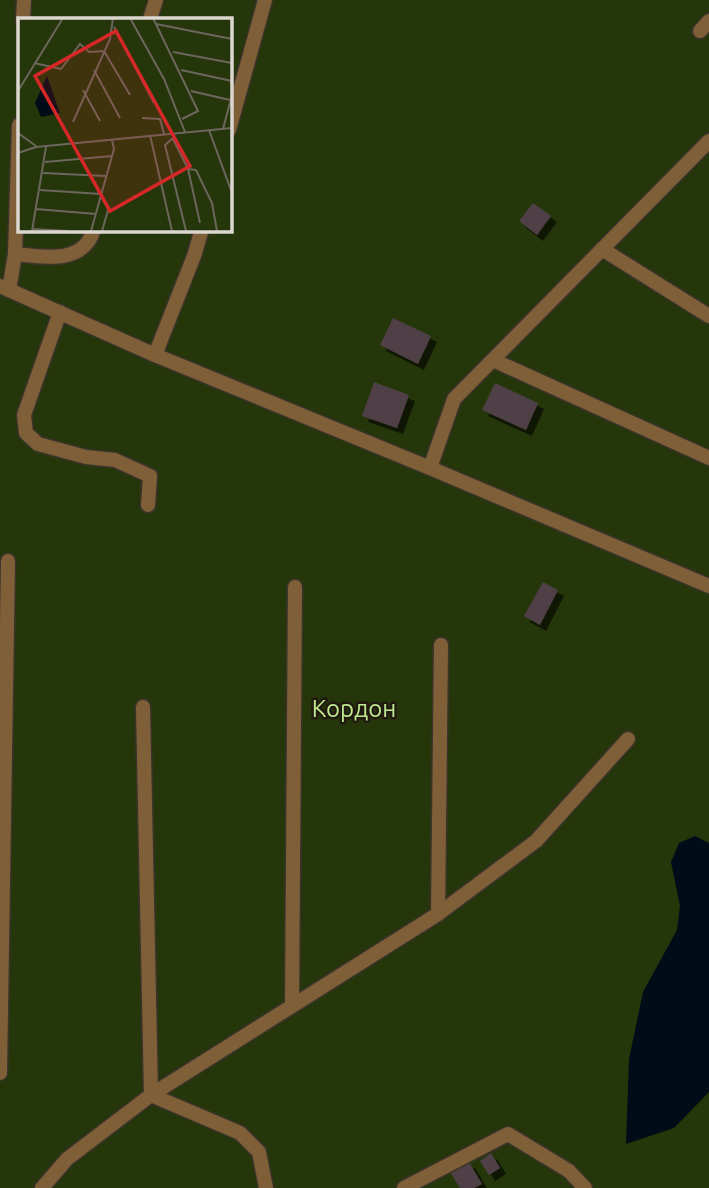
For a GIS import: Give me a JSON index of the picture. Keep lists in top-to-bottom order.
{
  "parks": ["Кордон"]
}
